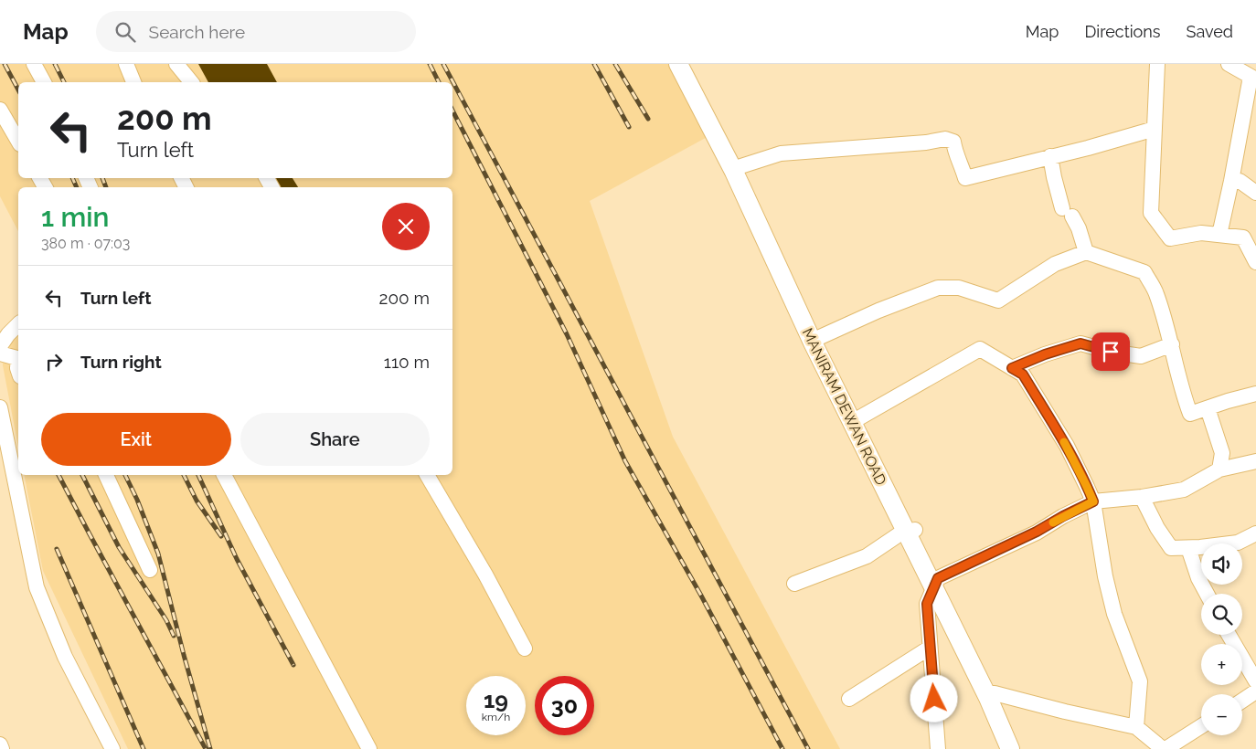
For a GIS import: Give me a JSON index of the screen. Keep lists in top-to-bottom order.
{
  "streets": {
    "main road": ["MANIRAM DEWAN ROAD"]
  },
  "page": {
    "header": "Map",
    "search": "Search here",
    "nav": ["Map", "Directions", "Saved"],
    "turn": ["200 m", "Turn left"],
    "heading": ["1 min", "380 m · 07:03"],
    "list": [
      {
        "name": "Turn left",
        "value": "200 m"
      },
      {
        "name": "Turn right",
        "value": "110 m"
      }
    ],
    "buttons": ["Exit", "Share"],
    "map_buttons": ["+", "−"],
    "speed": "19 km/h",
    "limit": "30"
  }
}
